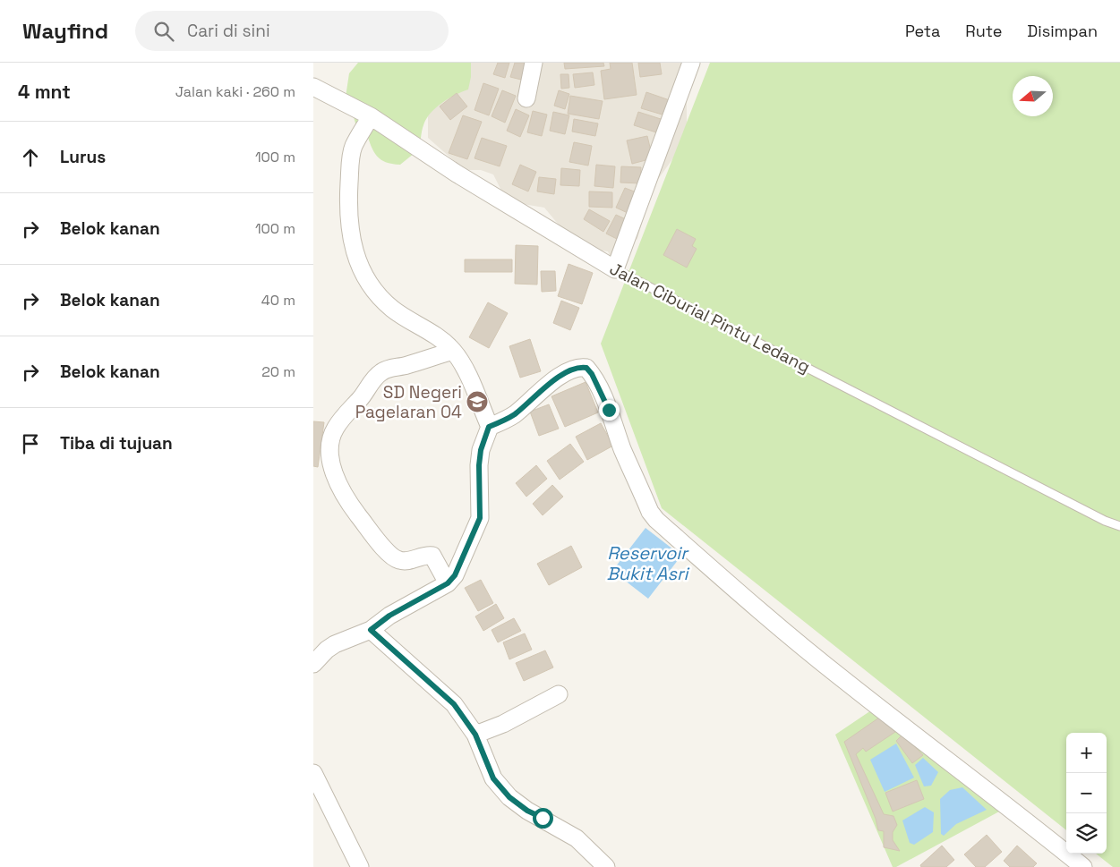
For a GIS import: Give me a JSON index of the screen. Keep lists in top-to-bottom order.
{
  "streets": {
    "street": ["Jalan Ciburial Pintu Ledang"]
  },
  "water": ["Reservoir Bukit Asri"],
  "places": {
    "school or university": ["SD Negeri Pagelaran 04"]
  },
  "north": "left",
  "page": {
    "header": "Wayfind",
    "search": "Cari di sini",
    "nav": ["Peta", "Rute", "Disimpan"],
    "heading": ["4 mnt", "Jalan kaki · 260 m"],
    "list": [
      ["Lurus", "100 m"],
      ["Belok kanan", "100 m"],
      ["Belok kanan", "40 m"],
      ["Belok kanan", "20 m"],
      "Tiba di tujuan"
    ],
    "map_buttons": ["+", "−"]
  }
}
